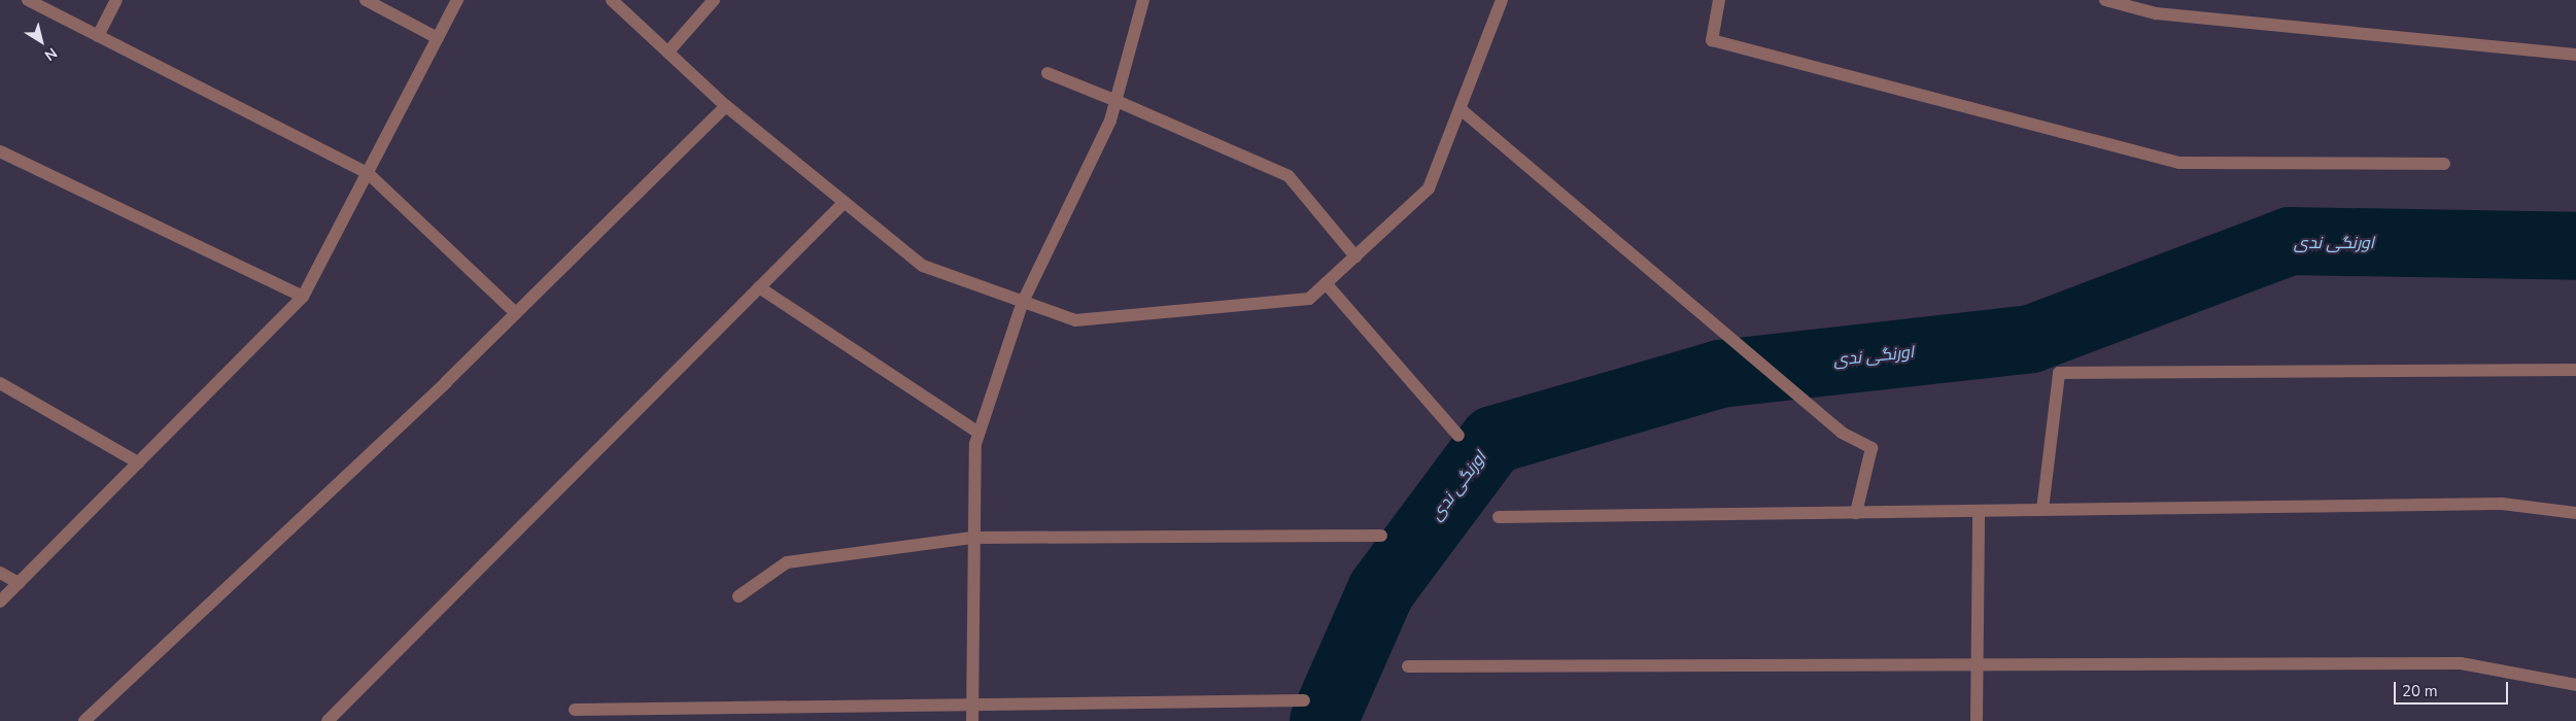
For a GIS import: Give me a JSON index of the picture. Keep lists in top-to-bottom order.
{
  "water": ["اورنگی ندی"],
  "scale_bar": "20 m",
  "north": "bottom right"
}
